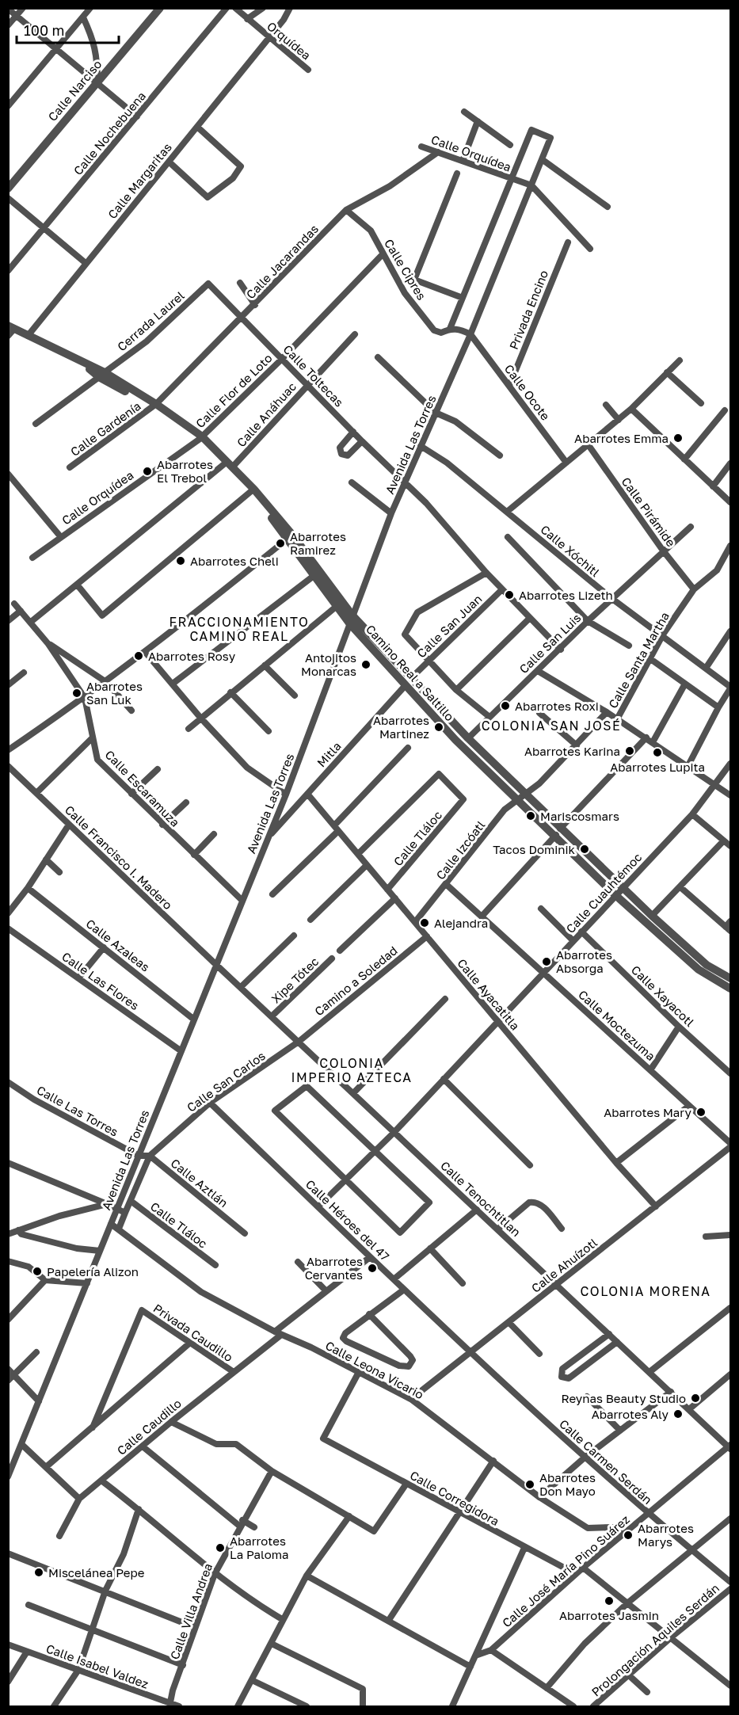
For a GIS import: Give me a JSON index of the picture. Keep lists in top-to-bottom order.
{
  "streets": {
    "street": [
      "Orquídea",
      "Calle Narciso",
      "Calle Nochebuena",
      "Calle Orquídea",
      "Calle Margaritas",
      "Calle Jacarandas",
      "Calle Cipres",
      "Privada Encino",
      "Cerrada Laurel",
      "Calle Toltecas",
      "Calle Flor de Loto",
      "Calle Ocote",
      "Calle Anáhuac",
      "Calle Gardenía",
      "Avenida Las Torres",
      "Calle Pirámide",
      "Calle Xóchitl",
      "Calle San Juan",
      "Calle San Luis",
      "Calle Santa Martha",
      "Camino Real a Saltillo",
      "Mitla",
      "Calle Escaramuza",
      "Calle Tláloc",
      "Calle Izcóatl",
      "Calle Francisco I. Madero",
      "Calle Cuauhtémoc",
      "Calle Azaleas",
      "Xipe Tótec",
      "Calle Las Flores",
      "Camino a Soledad",
      "Calle Ayacatitla",
      "Calle Xayacotl",
      "Calle Moctezuma",
      "Calle San Carlos",
      "Calle Las Torres",
      "Calle Aztlán",
      "Calle Tenochtitlan",
      "Calle Héroes del 47",
      "Calle Ahuízotl",
      "Privada Caudillo",
      "Calle Leona Vicario",
      "Calle Caudillo",
      "Calle Carmen Serdán",
      "Calle Corregidora",
      "Calle José María Pino Suárez",
      "Calle Villa Andrea",
      "Prolongación Aquiles Serdán",
      "Calle Isabel Valdez"
    ]
  },
  "crossings": [
    ["Orquídea", "Calle Margaritas"],
    ["Calle Orquídea", "Calle Jacarandas"],
    ["Calle Orquídea", "Calle Flor de Loto"],
    ["Calle Orquídea", "Avenida Las Torres"],
    ["Calle Orquídea", "Camino Real a Saltillo"],
    ["Calle Margaritas", "Camino Real a Saltillo"],
    ["Calle Jacarandas", "Calle Cipres"],
    ["Calle Jacarandas", "Calle Toltecas"],
    ["Calle Jacarandas", "Calle Gardenía"],
    ["Calle Jacarandas", "Camino Real a Saltillo"],
    ["Calle Cipres", "Calle Flor de Loto"],
    ["Privada Encino", "Calle Ocote"],
    ["Cerrada Laurel", "Calle Toltecas"],
    ["Cerrada Laurel", "Camino Real a Saltillo"],
    ["Calle Toltecas", "Calle Flor de Loto"],
    ["Calle Toltecas", "Calle Anáhuac"],
    ["Calle Toltecas", "Avenida Las Torres"],
    ["Calle Toltecas", "Calle San Juan"],
    ["Calle Toltecas", "Calle San Luis"],
    ["Calle Flor de Loto", "Camino Real a Saltillo"],
    ["Calle Ocote", "Avenida Las Torres"],
    ["Calle Anáhuac", "Camino Real a Saltillo"],
    ["Calle Anáhuac", "Calle Escaramuza"],
    ["Calle Gardenía", "Camino Real a Saltillo"],
    ["Avenida Las Torres", "Calle Xóchitl"],
    ["Avenida Las Torres", "Camino Real a Saltillo"],
    ["Avenida Las Torres", "Mitla"],
    ["Avenida Las Torres", "Calle Escaramuza"],
    ["Avenida Las Torres", "Calle Francisco I. Madero"],
    ["Avenida Las Torres", "Calle Azaleas"],
    ["Avenida Las Torres", "Calle Las Flores"],
    ["Avenida Las Torres", "Calle Las Torres"],
    ["Avenida Las Torres", "Calle Tenochtitlan"],
    ["Avenida Las Torres", "Calle Leona Vicario"],
    ["Calle Pirámide", "Calle San Luis"],
    ["Calle Pirámide", "Calle Santa Martha"],
    ["Calle Xóchitl", "Calle San Luis"],
    ["Calle Xóchitl", "Calle Santa Martha"],
    ["Calle San Juan", "Camino Real a Saltillo"],
    ["Calle San Juan", "Mitla"],
    ["Calle San Luis", "Camino Real a Saltillo"],
    ["Camino Real a Saltillo", "Mitla"],
    ["Camino Real a Saltillo", "Calle Izcóatl"],
    ["Camino Real a Saltillo", "Calle Cuauhtémoc"],
    ["Mitla", "Calle Ayacatitla"],
    ["Calle Tláloc", "Calle Ayacatitla"],
    ["Calle Tláloc", "Calle San Carlos"],
    ["Calle Izcóatl", "Calle Ayacatitla"],
    ["Calle Izcóatl", "Calle Moctezuma"],
    ["Calle Francisco I. Madero", "Calle Tenochtitlan"],
    ["Calle Cuauhtémoc", "Calle Ayacatitla"],
    ["Calle Cuauhtémoc", "Calle Xayacotl"],
    ["Calle Cuauhtémoc", "Calle Moctezuma"],
    ["Calle Cuauhtémoc", "Calle Tenochtitlan"],
    ["Calle Cuauhtémoc", "Calle Héroes del 47"],
    ["Xipe Tótec", "Calle Tenochtitlan"],
    ["Camino a Soledad", "Calle Ayacatitla"],
    ["Camino a Soledad", "Calle San Carlos"],
    ["Camino a Soledad", "Calle Tenochtitlan"],
    ["Calle Ayacatitla", "Calle Ahuízotl"],
    ["Calle San Carlos", "Calle Aztlán"],
    ["Calle San Carlos", "Calle Tenochtitlan"],
    ["Calle San Carlos", "Calle Héroes del 47"],
    ["Calle San Carlos", "Calle Leona Vicario"],
    ["Calle Tenochtitlan", "Calle Ahuízotl"],
    ["Calle Tenochtitlan", "Calle José María Pino Suárez"],
    ["Calle Héroes del 47", "Calle Ahuízotl"],
    ["Calle Héroes del 47", "Calle Caudillo"],
    ["Calle Héroes del 47", "Calle Carmen Serdán"],
    ["Calle Ahuízotl", "Calle Leona Vicario"],
    ["Calle Ahuízotl", "Calle Carmen Serdán"],
    ["Privada Caudillo", "Calle Caudillo"],
    ["Calle Leona Vicario", "Calle Caudillo"],
    ["Calle Leona Vicario", "Calle Corregidora"],
    ["Calle Leona Vicario", "Calle José María Pino Suárez"],
    ["Calle Carmen Serdán", "Calle José María Pino Suárez"],
    ["Calle Corregidora", "Calle José María Pino Suárez"],
    ["Calle Villa Andrea", "Calle Isabel Valdez"]
  ],
  "districts": [
    "FRACCIONAMIENTO CAMINO REAL",
    "COLONIA SAN JOSÉ",
    "COLONIA IMPERIO AZTECA",
    "COLONIA MORENA"
  ],
  "places": [
    "Abarrotes Emma",
    "Abarrotes El Trebol",
    "Abarrotes Ramirez",
    "Abarrotes Cheli",
    "Abarrotes Lizeth",
    "Abarrotes Rosy",
    "Antojitos Monarcas",
    "Abarrotes San Luk",
    "Abarrotes Roxi",
    "Abarrotes Martinez",
    "Abarrotes Karina",
    "Abarrotes Lupita",
    "Mariscosmars",
    "Tacos Dominik",
    "Alejandra",
    "Abarrotes Absorga",
    "Abarrotes Mary",
    "Abarrotes Cervantes",
    "Papelería Alizon",
    "Reynas Beauty Studio",
    "Abarrotes Aly",
    "Abarrotes Don Mayo",
    "Abarrotes Marys",
    "Abarrotes La Paloma",
    "Miscelánea Pepe",
    "Abarrotes Jasmin"
  ],
  "scale_bar": "100 m"
}
